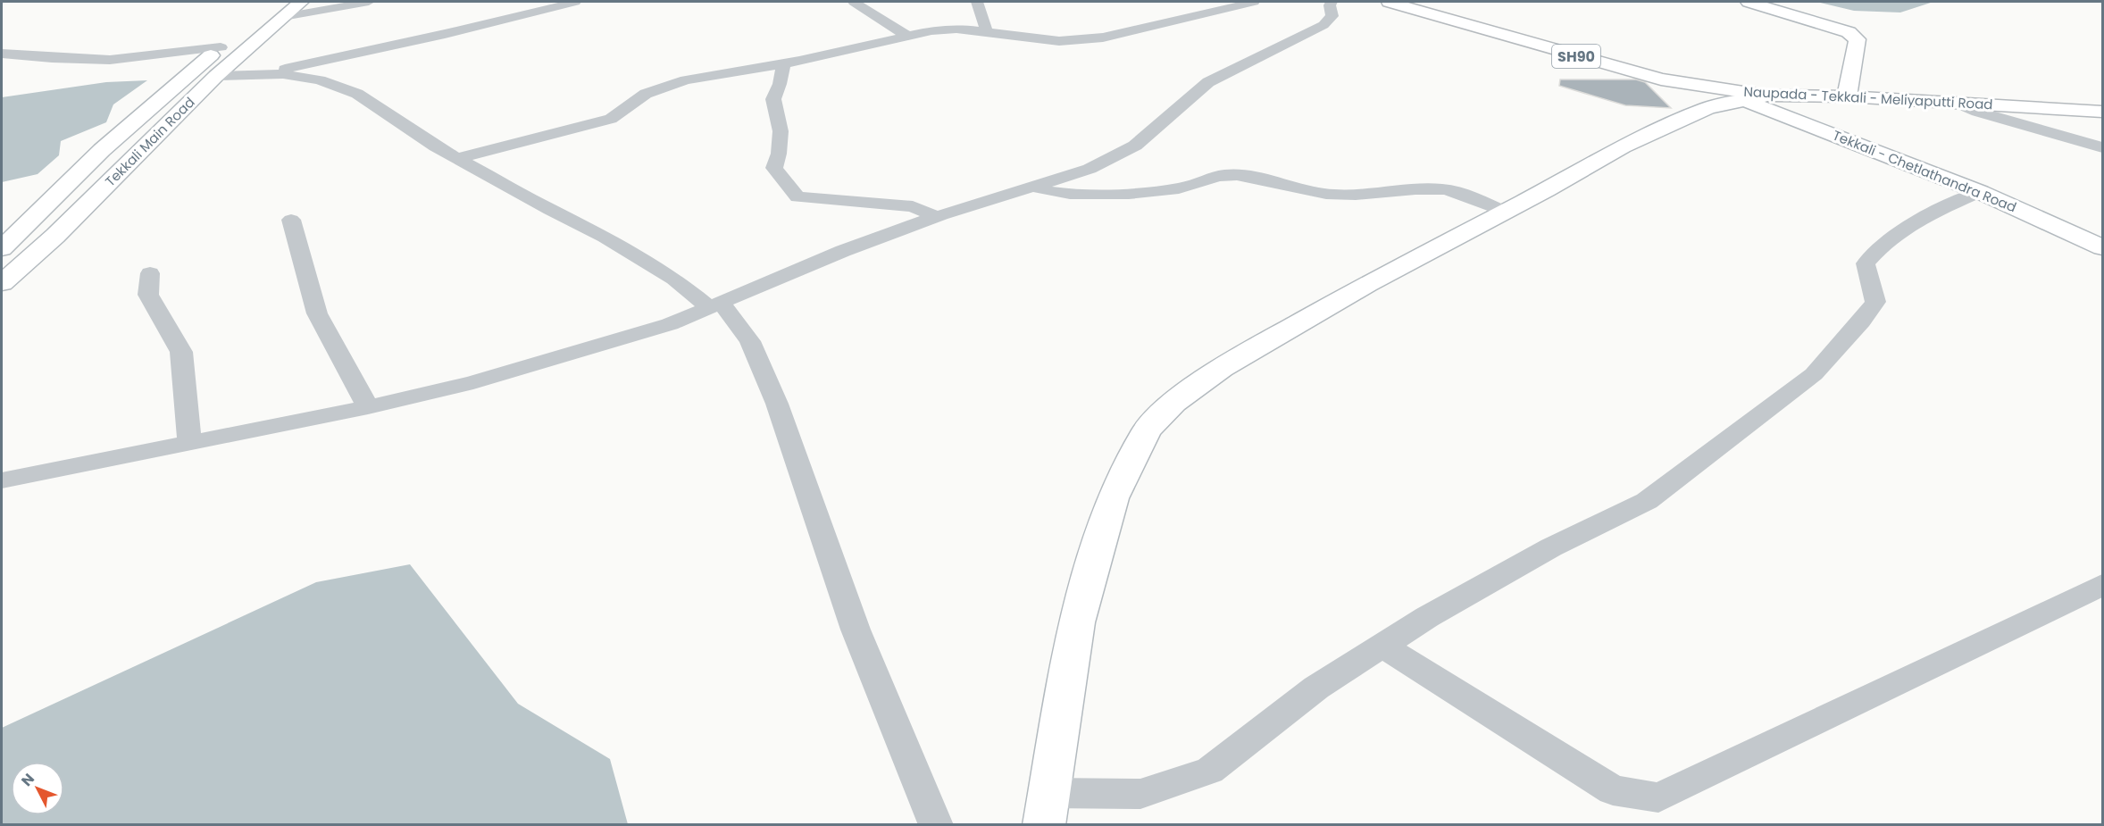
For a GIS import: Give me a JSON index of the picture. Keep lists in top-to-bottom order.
{
  "streets": {
    "main road": [
      "SH90",
      "Naupada - Tekkali - Meliyaputti Road",
      "Tekkali Main Road",
      "Tekkali - Chetlathandra Road"
    ]
  },
  "crossings": [
    ["Naupada - Tekkali - Meliyaputti Road", "Tekkali - Chetlathandra Road"]
  ],
  "north": "top left"
}
